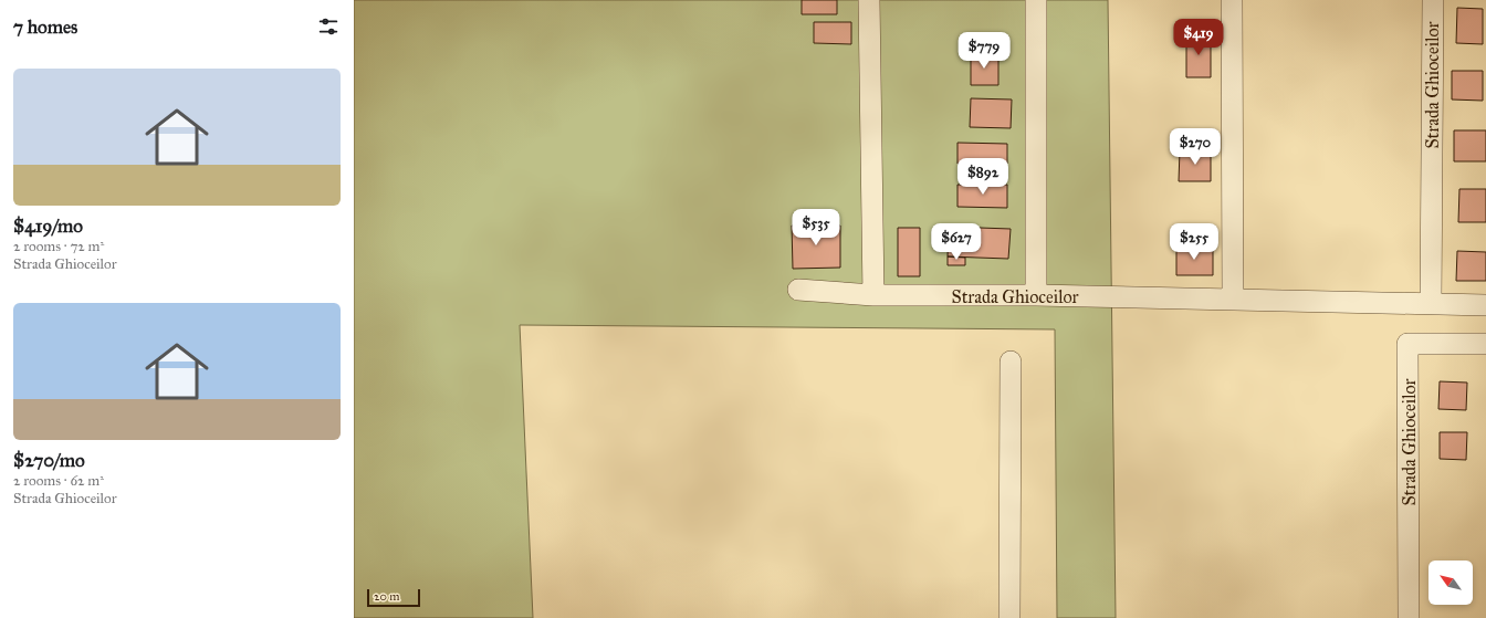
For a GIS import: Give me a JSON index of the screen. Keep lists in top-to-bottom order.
{
  "streets": {
    "street": ["Strada Ghioceilor"]
  },
  "scale_bar": "20 m",
  "north": "top left",
  "page": {
    "heading": "7 homes",
    "price": [
      "$419",
      "$779",
      "$270",
      "$892",
      "$535",
      "$627",
      "$255"
    ],
    "list": [
      {
        "name": "$419/mo",
        "note": "2 rooms · 72 m² · Strada Ghioceilor"
      },
      {
        "name": "$270/mo",
        "note": "2 rooms · 62 m² · Strada Ghioceilor"
      }
    ],
    "scale": "20 m"
  }
}
